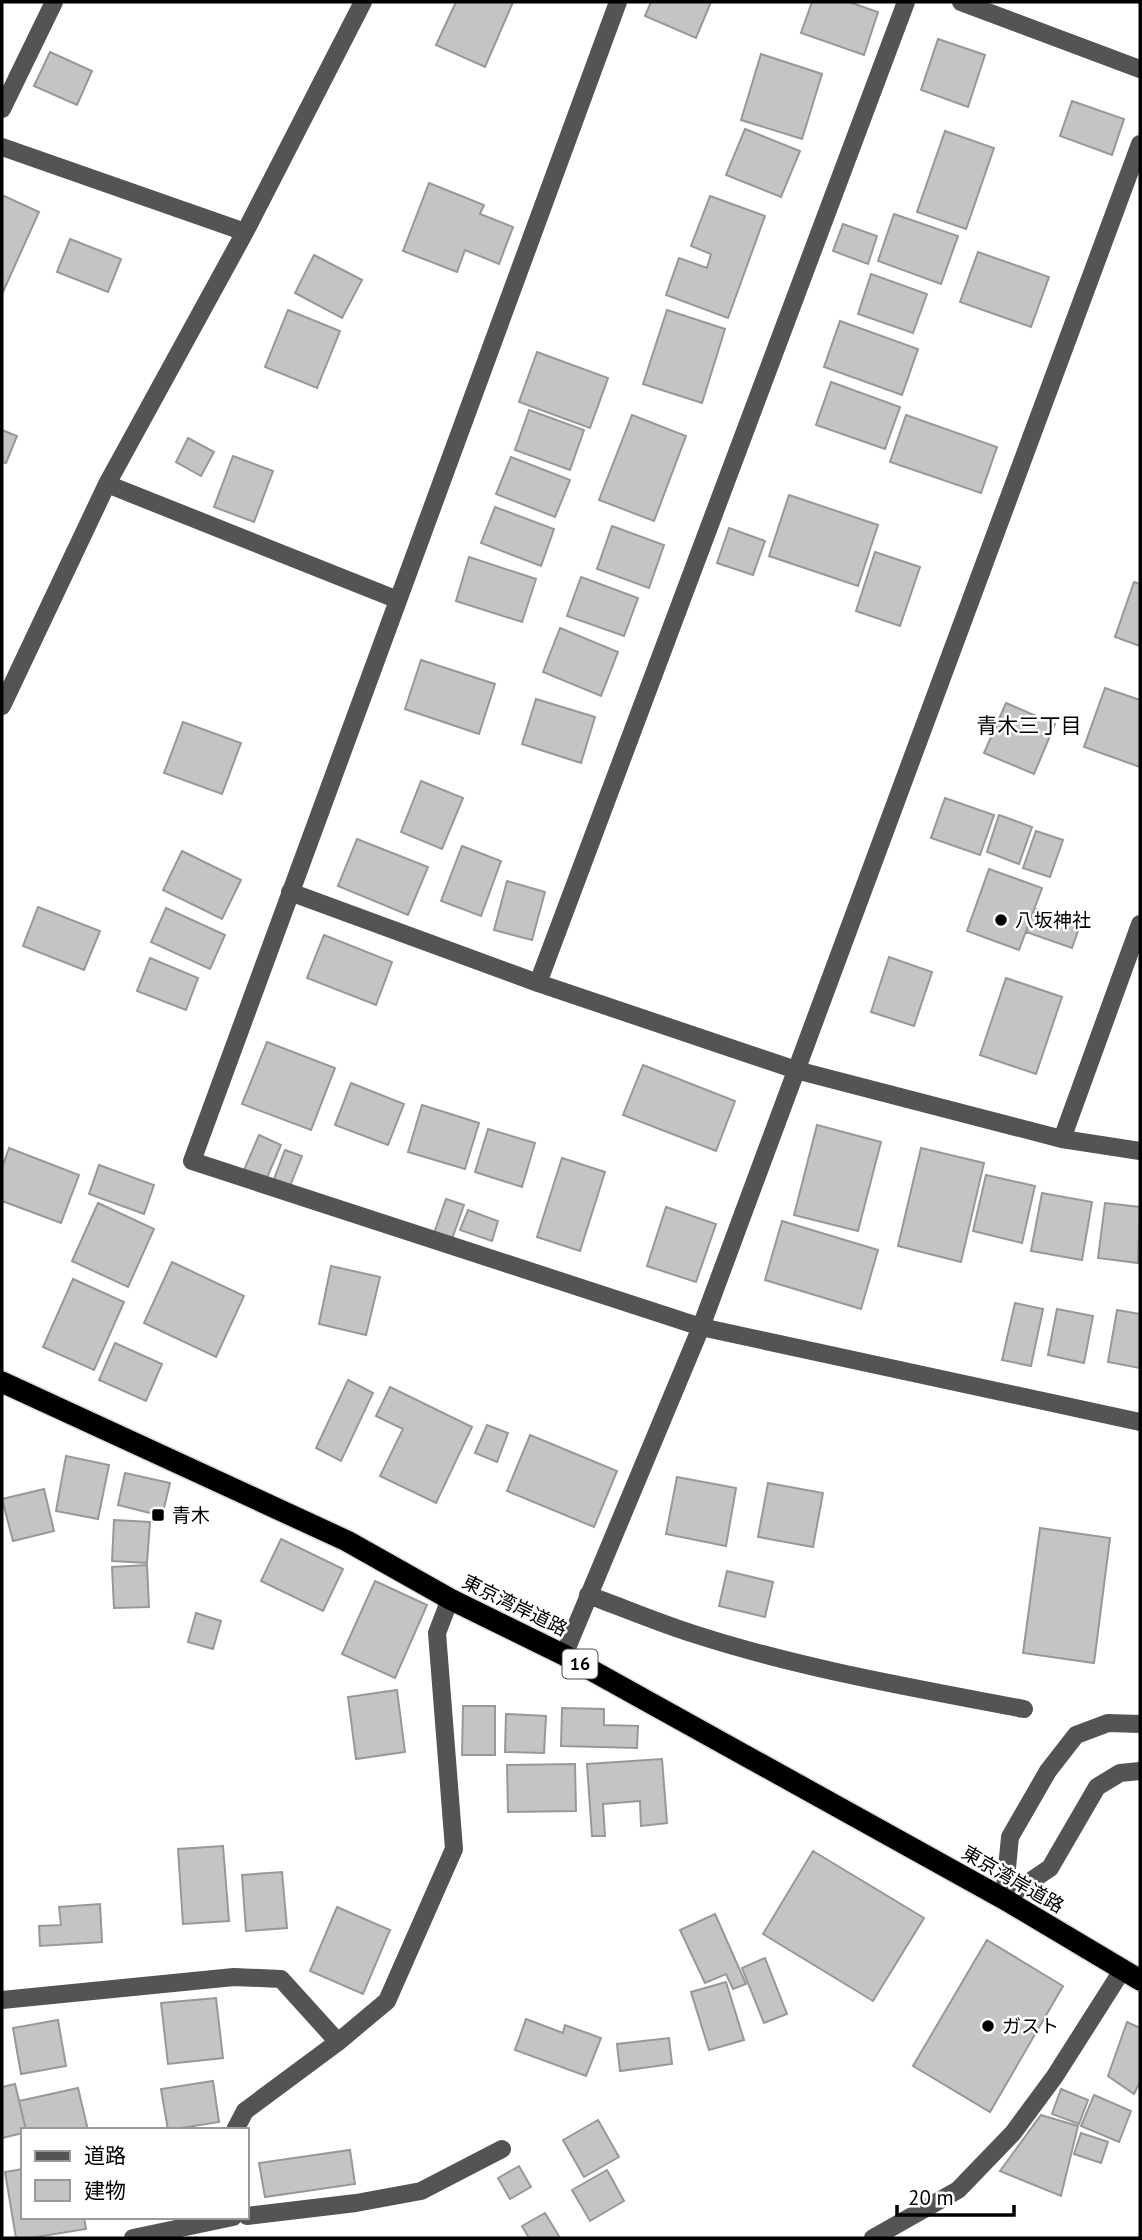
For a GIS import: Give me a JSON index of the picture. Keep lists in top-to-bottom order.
{
  "streets": {
    "highway": ["東京湾岸道路", "16"]
  },
  "districts": ["青木三丁目"],
  "places": {
    "other": ["八坂神社", "ガスト"],
    "transit": ["青木"]
  },
  "legend": ["道路", "建物"],
  "scale_bar": "20 m"
}
